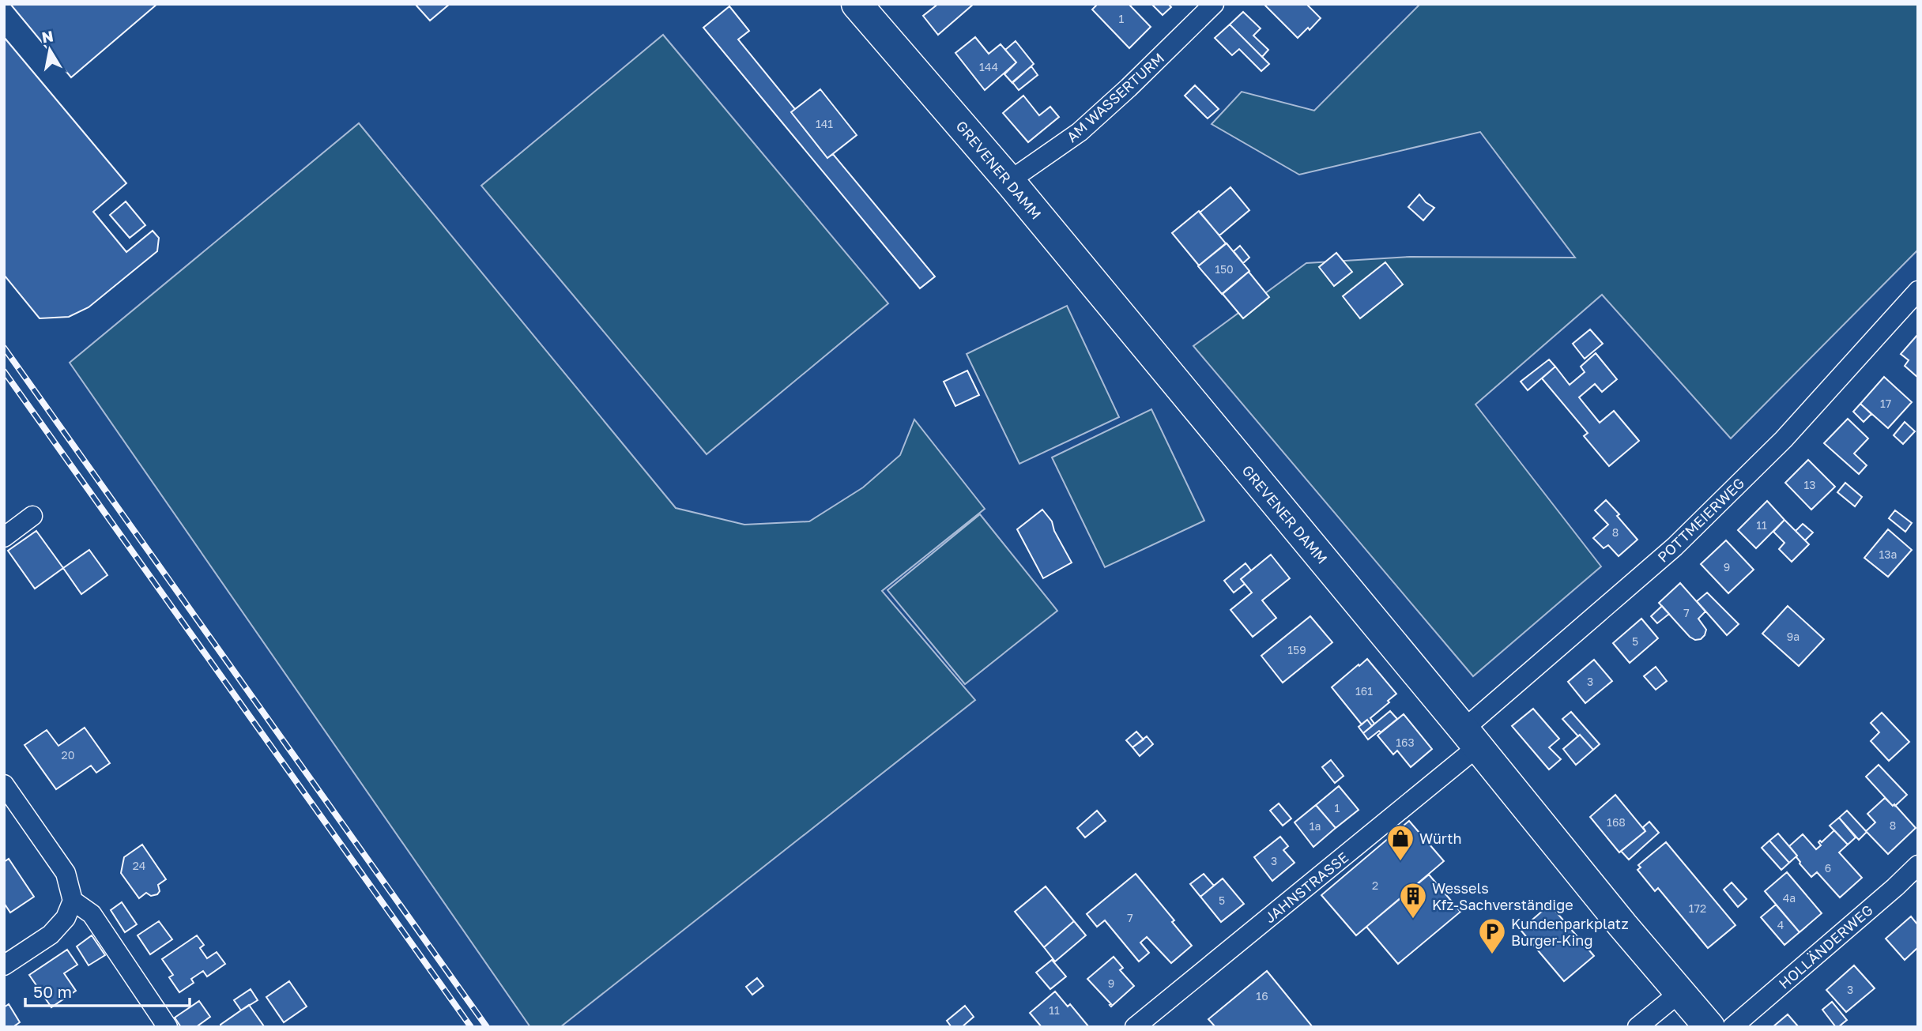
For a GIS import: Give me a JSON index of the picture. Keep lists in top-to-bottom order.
{
  "streets": {
    "main road": ["GREVENER DAMM"],
    "street": [
      "AM WASSERTURM",
      "POTTMEIERWEG",
      "JAHNSTRASSE",
      "HOLLÄNDERWEG"
    ]
  },
  "crossings": [
    ["AM WASSERTURM", "GREVENER DAMM"],
    ["GREVENER DAMM", "POTTMEIERWEG"],
    ["GREVENER DAMM", "JAHNSTRASSE"],
    ["POTTMEIERWEG", "JAHNSTRASSE"]
  ],
  "places": {
    "shop": ["Würth"],
    "building": ["Wessels Kfz-Sachverständige"],
    "parking": ["Kundenparkplatz Burger-King"]
  },
  "house_numbers": [
    "1",
    "144",
    "141",
    "150",
    "17",
    "13",
    "11",
    "8",
    "13a",
    "9",
    "7",
    "9a",
    "5",
    "159",
    "3",
    "161",
    "163",
    "20",
    "1",
    "168",
    "8",
    "1a",
    "3",
    "24",
    "6",
    "2",
    "4a",
    "5",
    "172",
    "7",
    "4",
    "9",
    "3",
    "16",
    "11"
  ],
  "scale_bar": "50 m",
  "north": "top"
}
